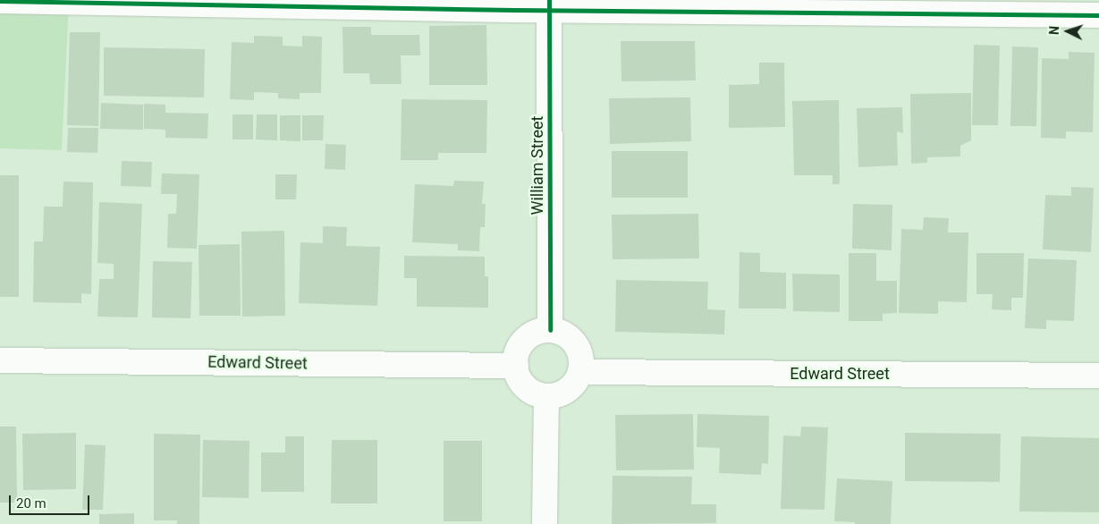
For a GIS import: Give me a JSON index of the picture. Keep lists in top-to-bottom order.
{
  "streets": {
    "street": ["William Street", "Edward Street"]
  },
  "crossings": [
    ["William Street", "Edward Street"]
  ],
  "scale_bar": "20 m",
  "north": "left"
}
